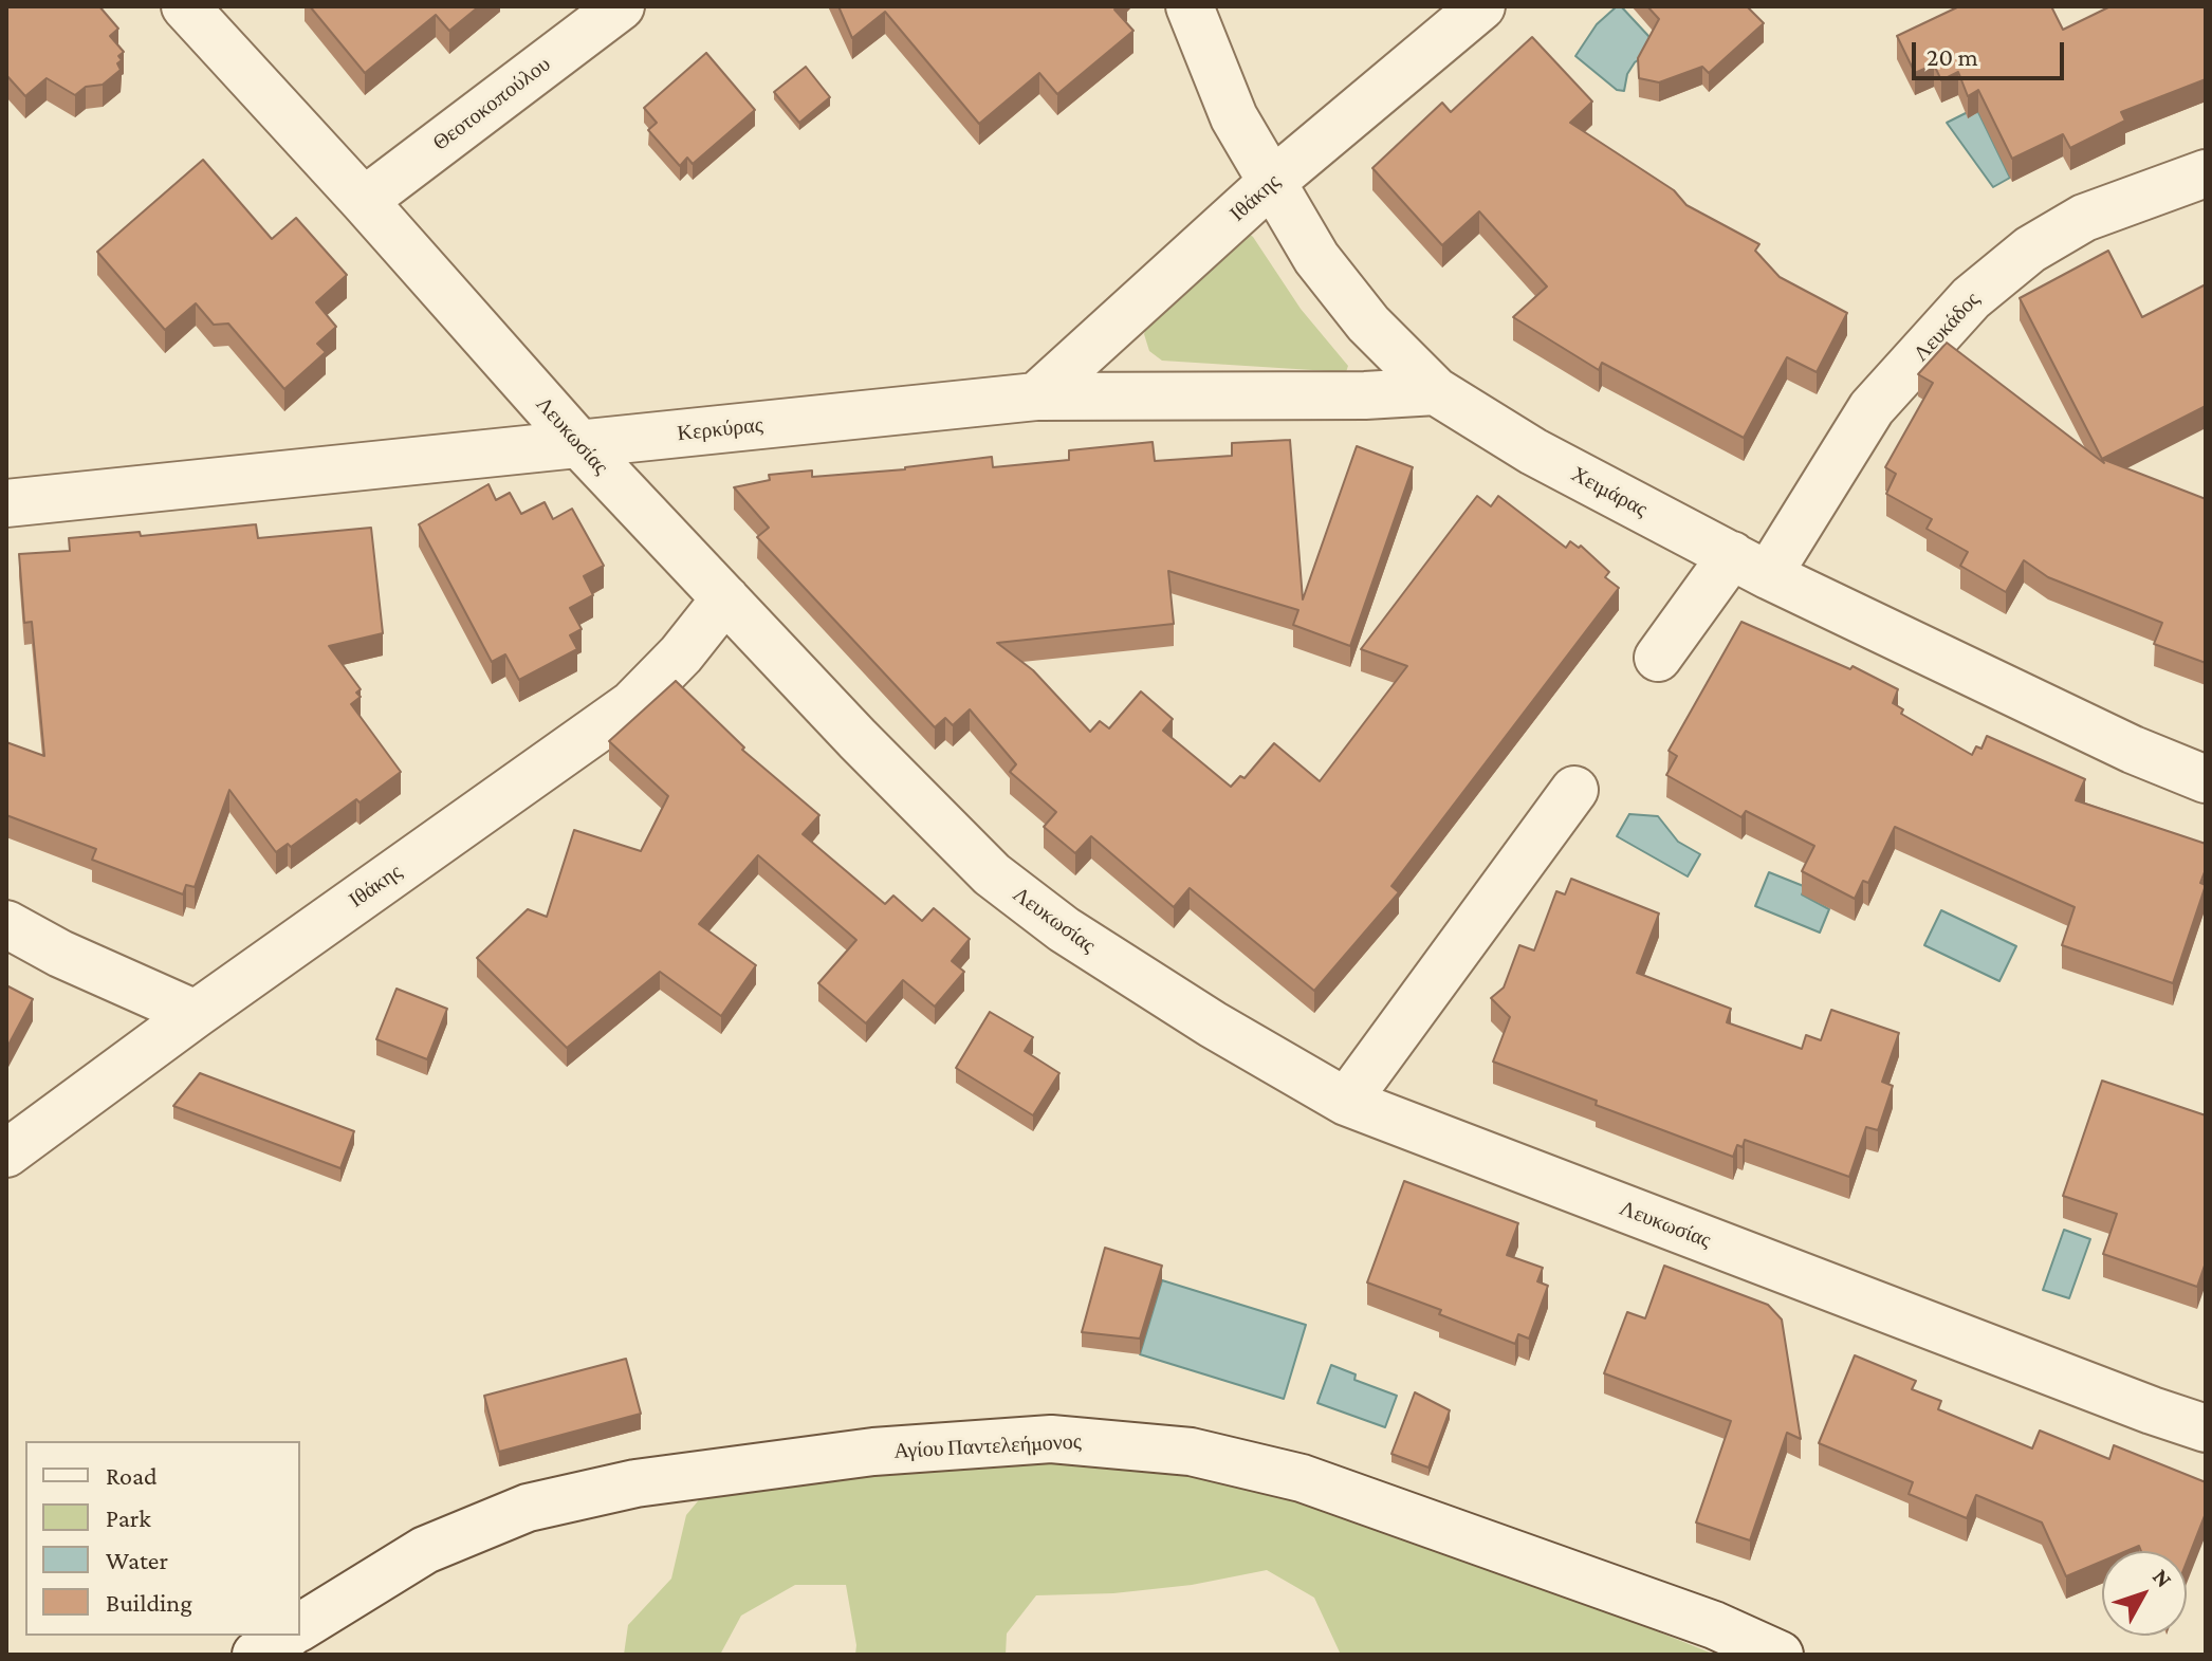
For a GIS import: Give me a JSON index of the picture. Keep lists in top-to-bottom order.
{
  "streets": {
    "street": [
      "Θεοτοκοπούλου",
      "Ιθάκης",
      "Λευκάδος",
      "Κερκύρας",
      "Λευκωσίας",
      "Χειμάρας",
      "Αγίου Παντελεήμονος"
    ]
  },
  "crossings": [
    ["Θεοτοκοπούλου", "Λευκωσίας"],
    ["Ιθάκης", "Κερκύρας"],
    ["Ιθάκης", "Λευκωσίας"],
    ["Ιθάκης", "Χειμάρας"],
    ["Λευκάδος", "Χειμάρας"],
    ["Κερκύρας", "Λευκωσίας"],
    ["Κερκύρας", "Χειμάρας"]
  ],
  "legend": [
    "Road",
    "Park",
    "Water",
    "Building"
  ],
  "scale_bar": "20 m",
  "north": "top right"
}
